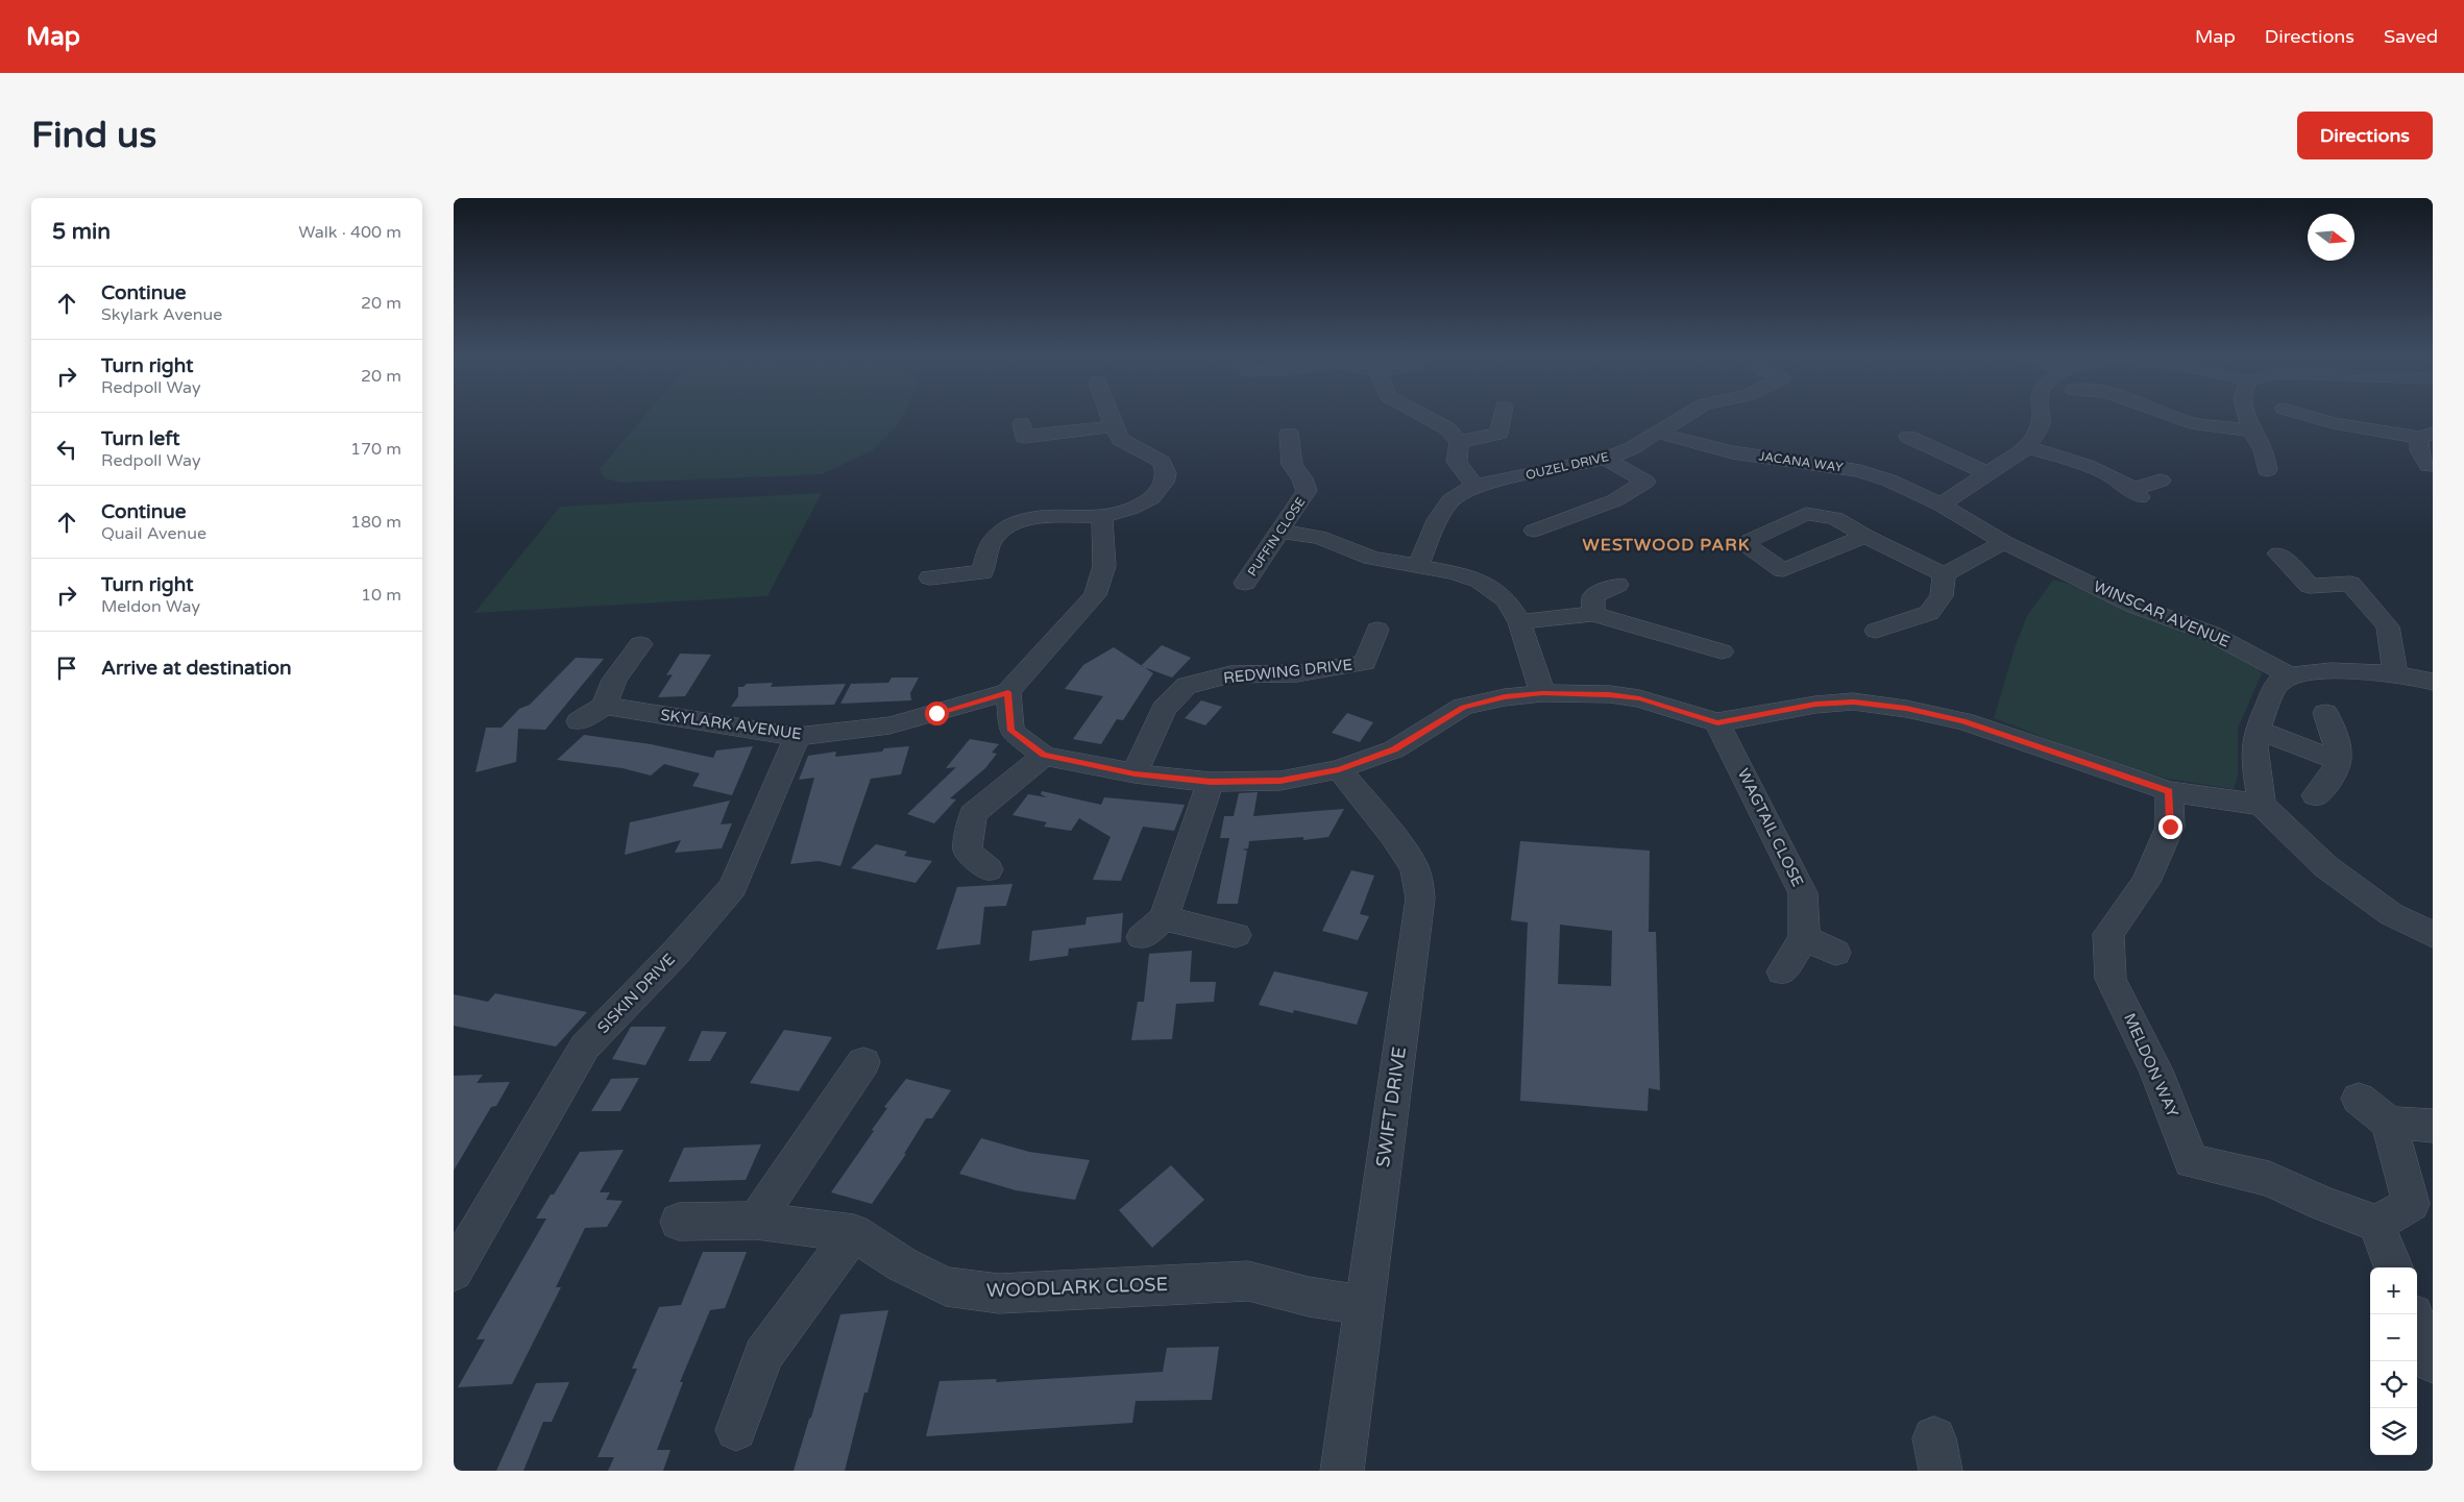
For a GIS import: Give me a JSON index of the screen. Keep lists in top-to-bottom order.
{
  "streets": {
    "street": [
      "JACANA WAY",
      "OUZEL DRIVE",
      "PUFFIN CLOSE",
      "WINSCAR AVENUE",
      "REDWING DRIVE",
      "SKYLARK AVENUE",
      "WAGTAIL CLOSE",
      "SISKIN DRIVE",
      "MELDON WAY",
      "SWIFT DRIVE",
      "WOODLARK CLOSE"
    ]
  },
  "crossings": [
    ["JACANA WAY", "OUZEL DRIVE"],
    ["JACANA WAY", "WINSCAR AVENUE"],
    ["SKYLARK AVENUE", "SISKIN DRIVE"],
    ["SWIFT DRIVE", "WOODLARK CLOSE"]
  ],
  "districts": ["WESTWOOD PARK"],
  "north": "right",
  "page": {
    "header": "Map",
    "nav": ["Map", "Directions", "Saved"],
    "buttons": "Directions",
    "title": "Find us",
    "heading": ["5 min", "Walk · 400 m"],
    "list": [
      ["Continue", "Skylark Avenue", "20 m"],
      ["Turn right", "Redpoll Way", "20 m"],
      ["Turn left", "Redpoll Way", "170 m"],
      ["Continue", "Quail Avenue", "180 m"],
      ["Turn right", "Meldon Way", "10 m"],
      "Arrive at destination"
    ],
    "map_buttons": ["+", "−"]
  }
}
